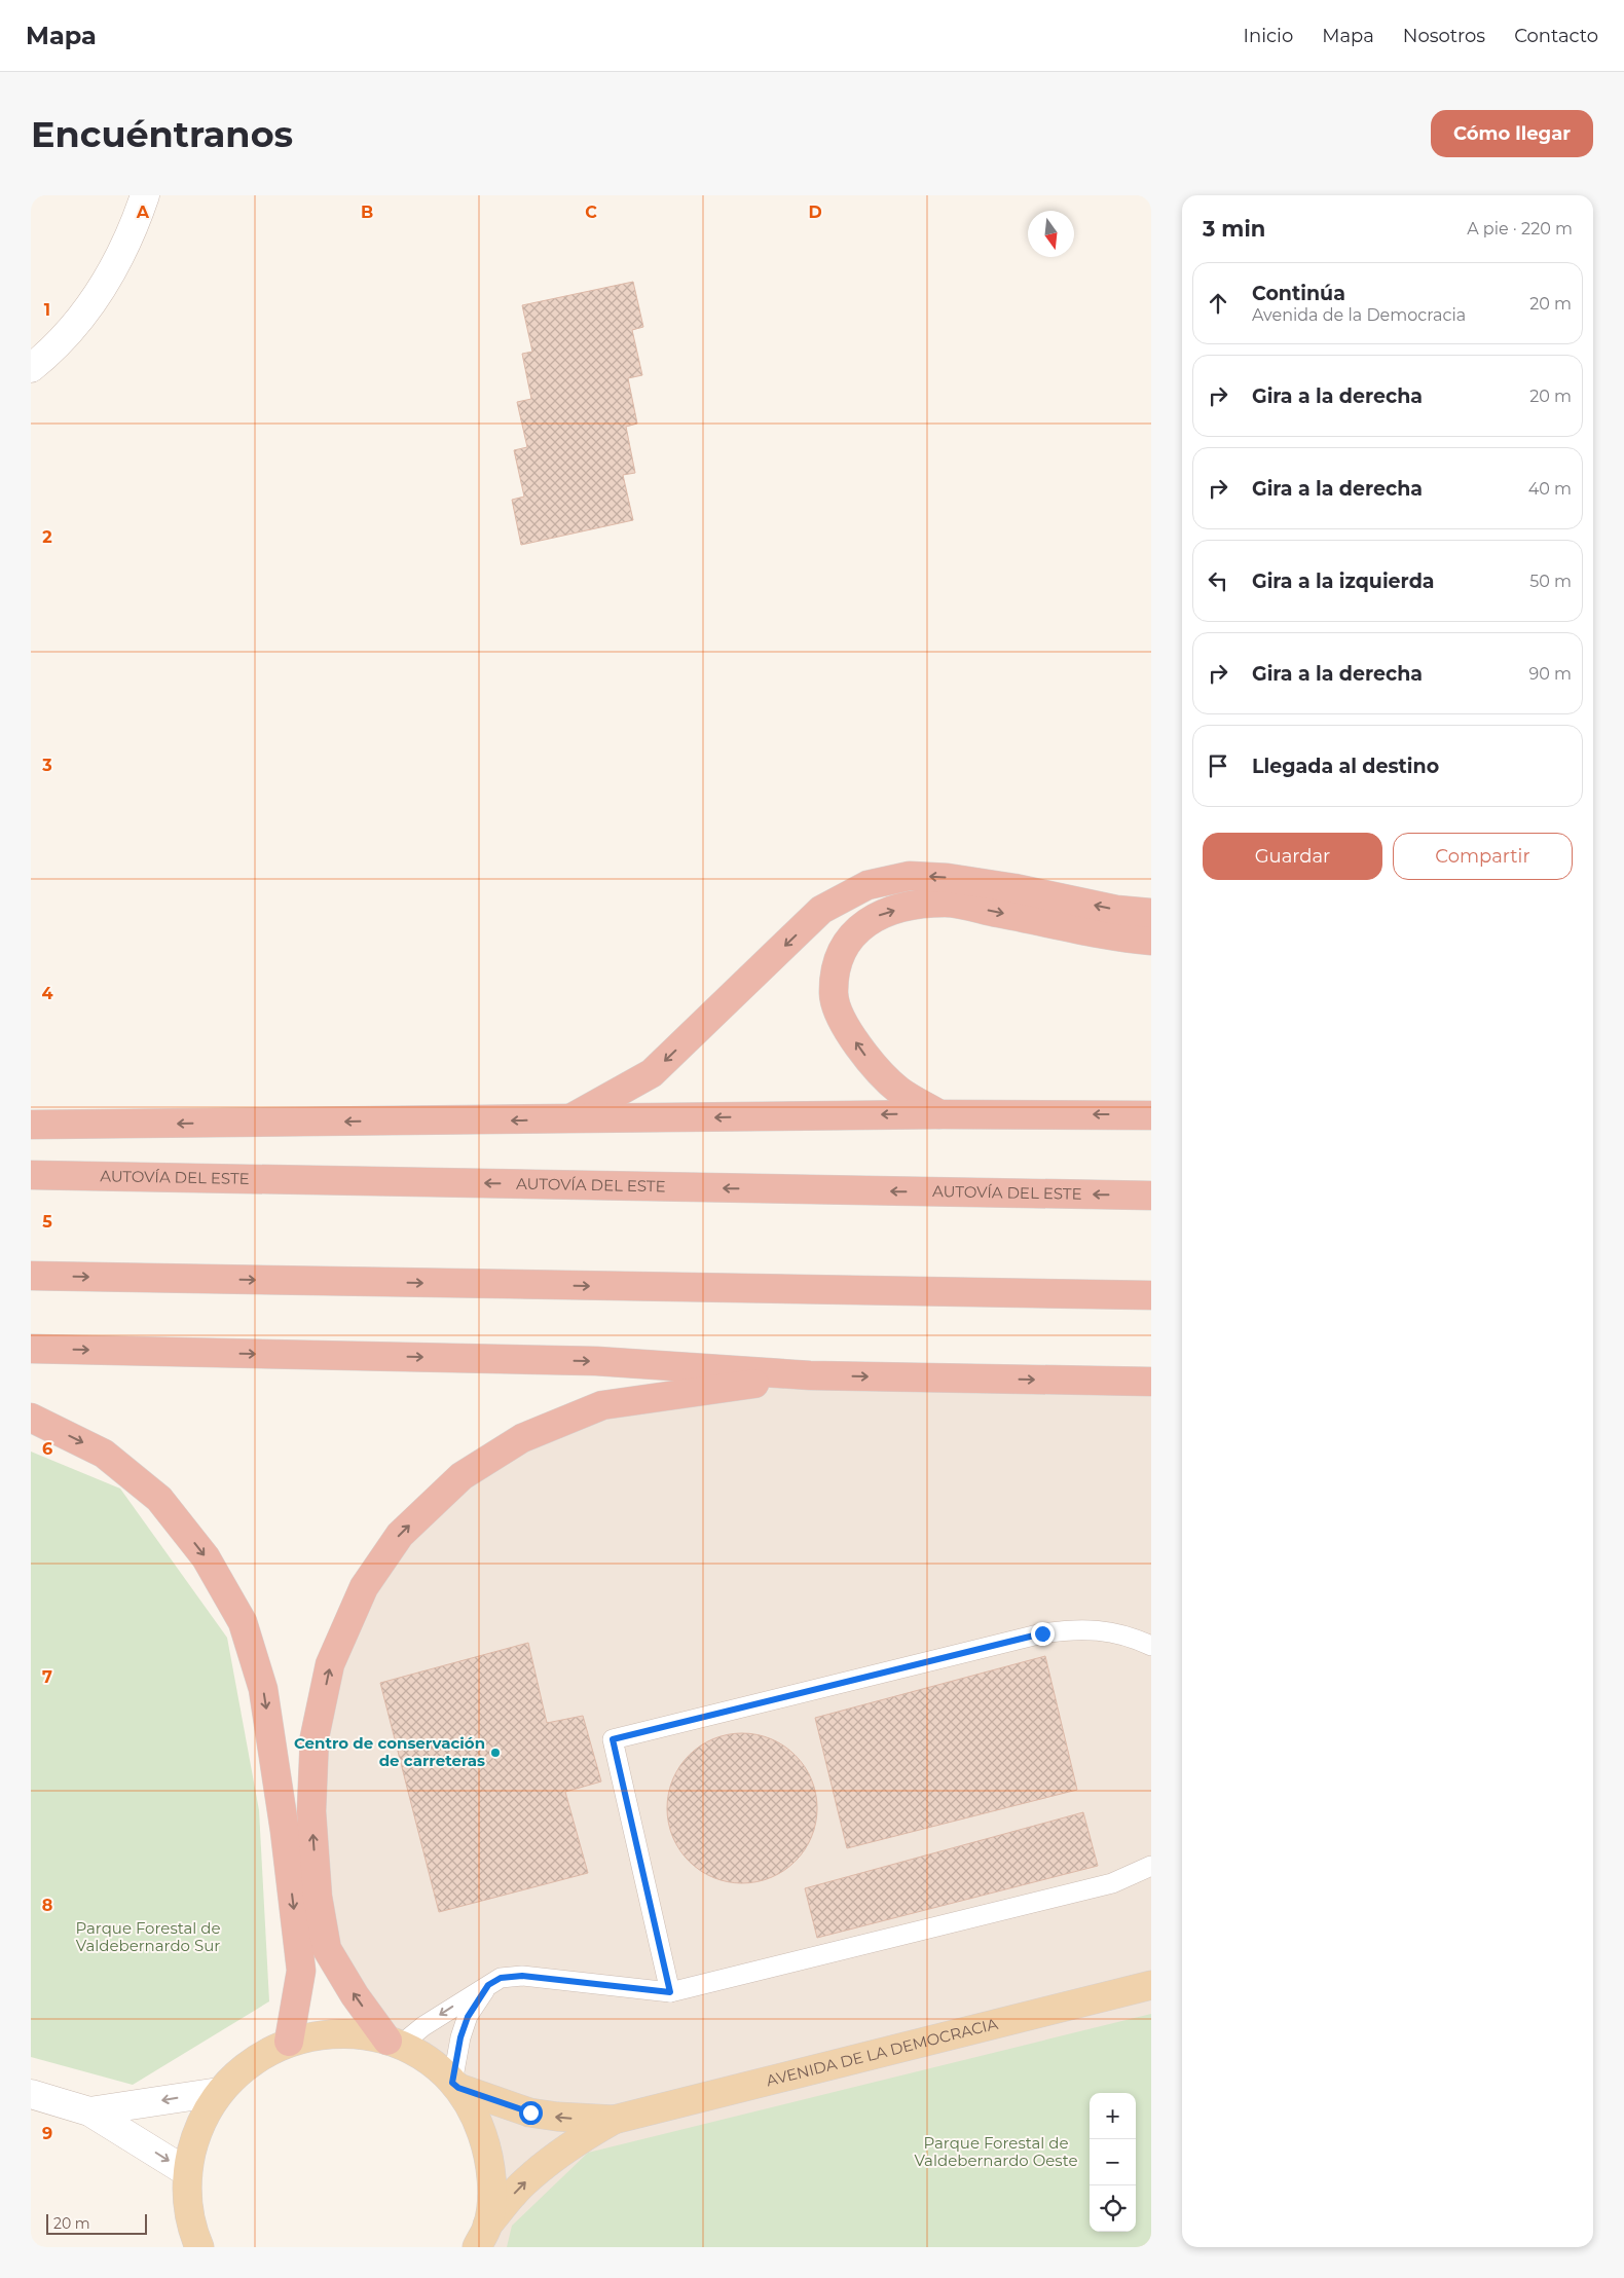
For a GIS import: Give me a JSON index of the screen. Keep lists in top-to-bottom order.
{
  "streets": {
    "highway": ["AUTOVÍA DEL ESTE"],
    "main road": ["AVENIDA DE LA DEMOCRACIA"]
  },
  "parks": ["Parque Forestal de Valdebernardo Sur", "Parque Forestal de Valdebernardo Oeste"],
  "places": ["Centro de conservación de carreteras"],
  "scale_bar": "20 m",
  "north": "bottom",
  "page": {
    "header": "Mapa",
    "nav": [
      "Inicio",
      "Mapa",
      "Nosotros",
      "Contacto"
    ],
    "buttons": [
      "Cómo llegar",
      ["Guardar", "Compartir"]
    ],
    "title": "Encuéntranos",
    "heading": ["3 min", "A pie · 220 m"],
    "list": [
      ["Continúa", "Avenida de la Democracia", "20 m"],
      ["Gira a la derecha", "20 m"],
      ["Gira a la derecha", "40 m"],
      ["Gira a la izquierda", "50 m"],
      ["Gira a la derecha", "90 m"],
      "Llegada al destino"
    ],
    "map_buttons": ["+", "−"],
    "scale": "20 m"
  },
  "grid": {
    "columns": [
      "A",
      "B",
      "C",
      "D"
    ],
    "rows": [
      "1",
      "2",
      "3",
      "4",
      "5",
      "6",
      "7",
      "8",
      "9"
    ]
  }
}
